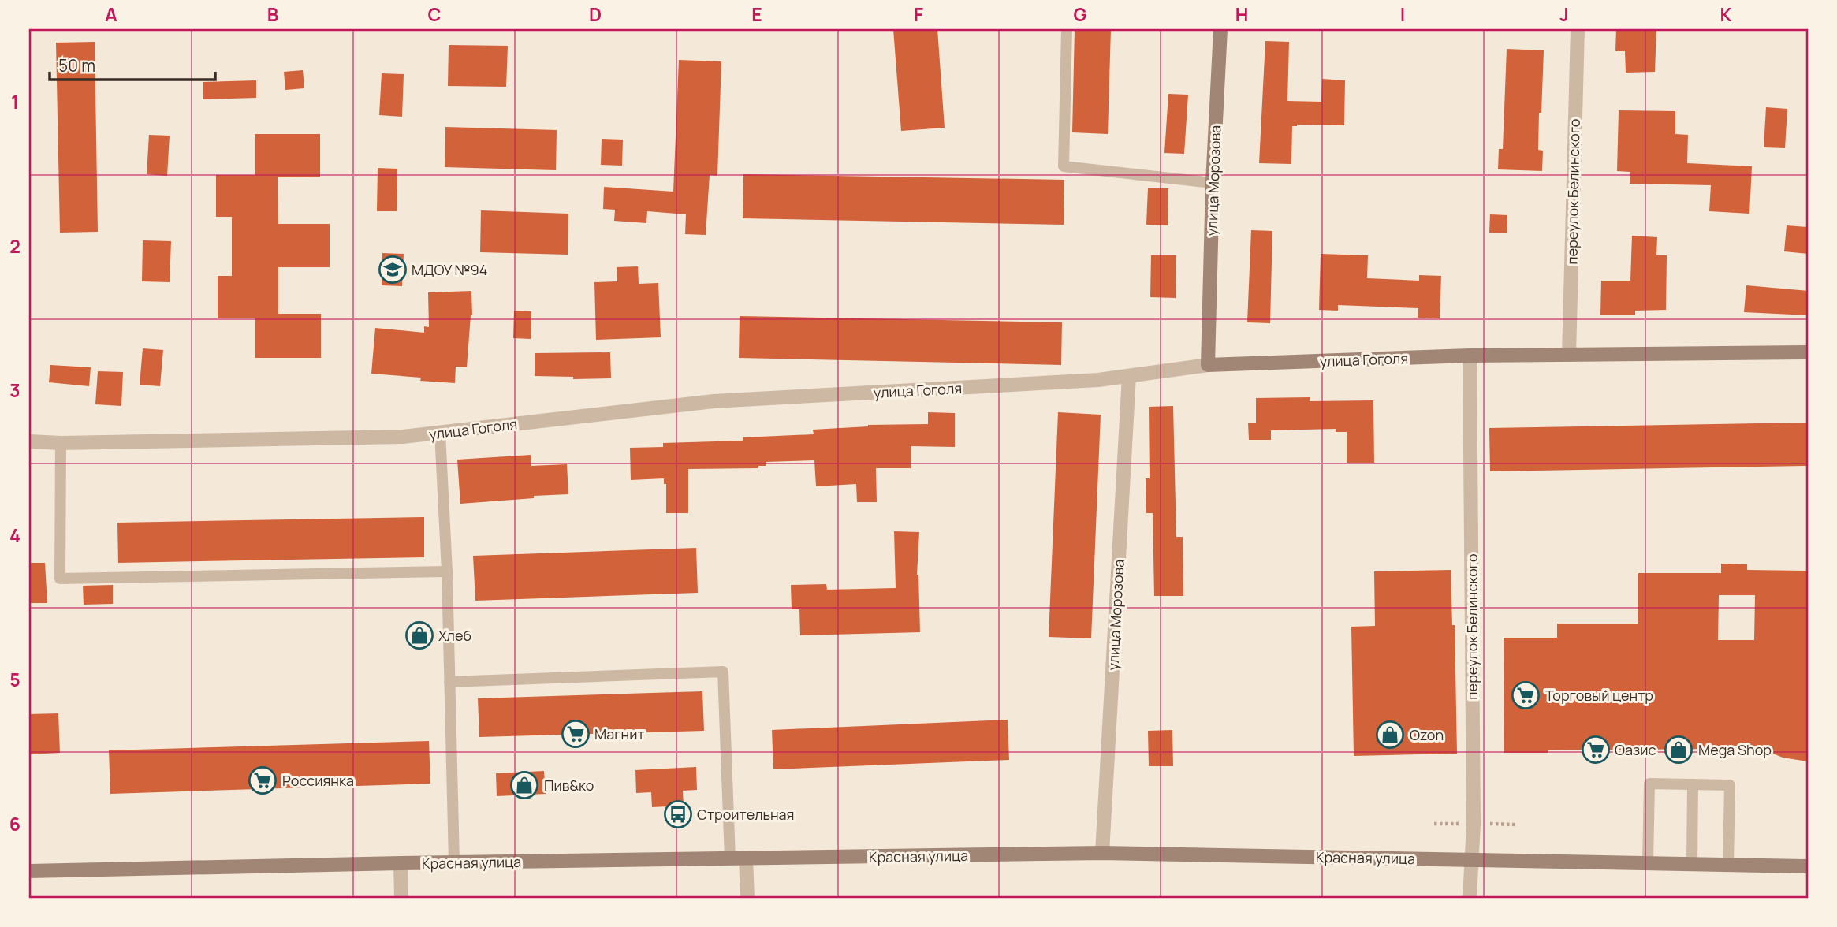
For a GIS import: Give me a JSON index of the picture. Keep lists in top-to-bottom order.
{
  "streets": {
    "main road": ["улица Морозова", "улица Гоголя", "Красная улица"],
    "street": ["переулок Белинского"]
  },
  "crossings": [
    ["улица Морозова", "улица Гоголя"],
    ["улица Морозова", "Красная улица"],
    ["переулок Белинского", "улица Гоголя"],
    ["переулок Белинского", "Красная улица"]
  ],
  "places": {
    "school or university": ["МДОУ №94"],
    "shop": [
      "Хлеб",
      "Ozon",
      "Mega Shop",
      "Пив&ко"
    ],
    "supermarket": [
      "Торговый центр",
      "Магнит",
      "Оазис",
      "Россиянка"
    ],
    "bus stop": ["Строительная"]
  },
  "scale_bar": "50 m",
  "grid": {
    "columns": [
      "A",
      "B",
      "C",
      "D",
      "E",
      "F",
      "G",
      "H",
      "I",
      "J",
      "K"
    ],
    "rows": [
      "1",
      "2",
      "3",
      "4",
      "5",
      "6"
    ]
  }
}
